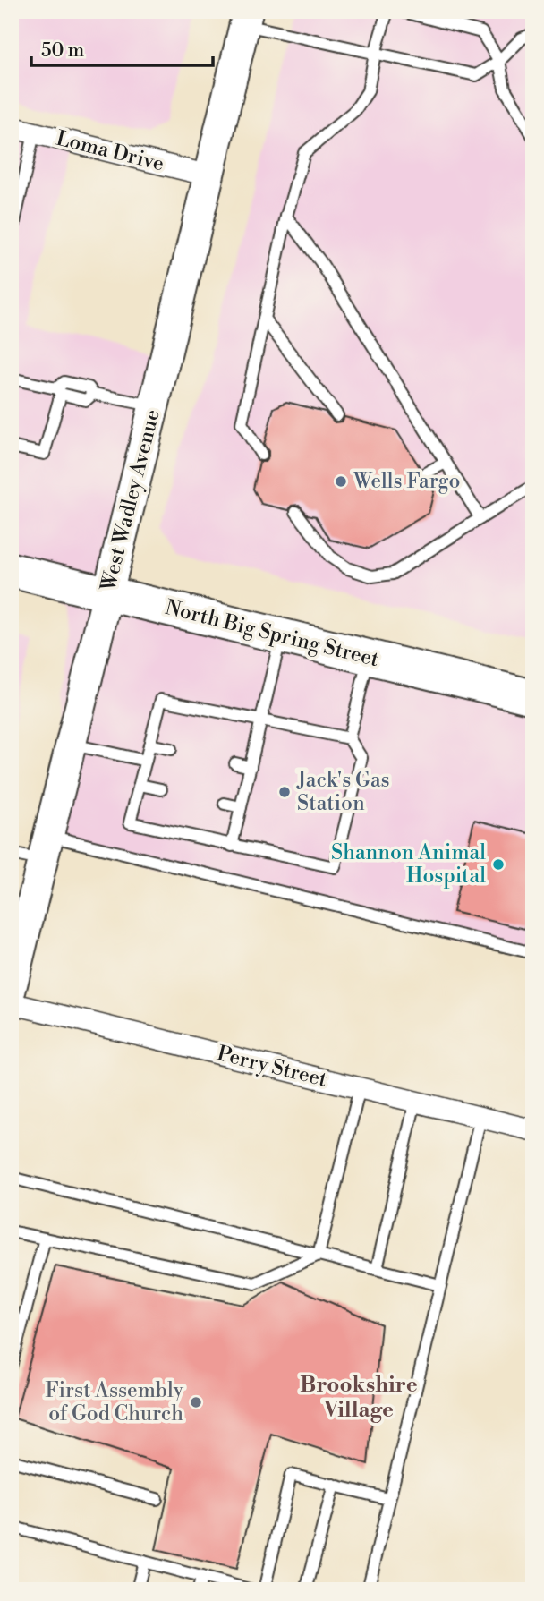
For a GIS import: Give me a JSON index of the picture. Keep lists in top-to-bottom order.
{
  "streets": {
    "highway": ["North Big Spring Street"],
    "main road": ["West Wadley Avenue"],
    "street": ["Loma Drive", "Perry Street"]
  },
  "crossings": [
    ["Loma Drive", "West Wadley Avenue"],
    ["West Wadley Avenue", "North Big Spring Street"]
  ],
  "districts": ["Brookshire Village"],
  "places": [
    "Wells Fargo",
    "Jack's Gas Station",
    "Shannon Animal Hospital",
    "First Assembly of God Church"
  ],
  "scale_bar": "50 m"
}
